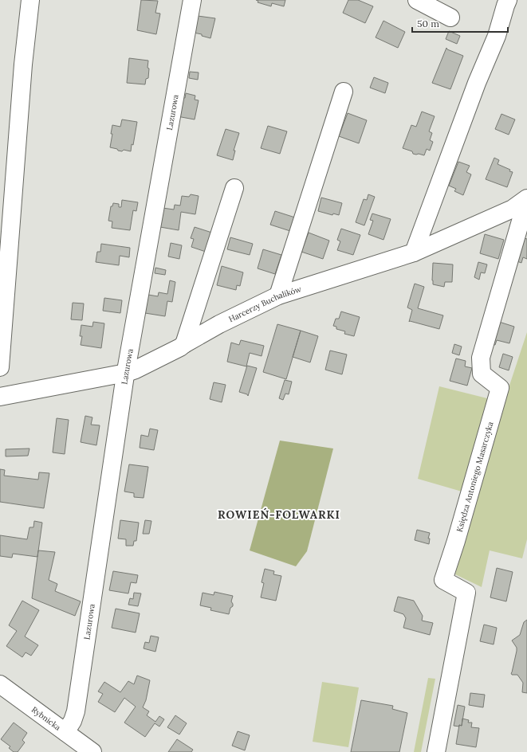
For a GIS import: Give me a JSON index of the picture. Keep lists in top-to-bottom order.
{
  "streets": {
    "street": [
      "Lazurowa",
      "Harcerzy Buchalików",
      "Księdza Antoniego Masarczyka",
      "Rybnicka"
    ]
  },
  "crossings": [
    ["Lazurowa", "Harcerzy Buchalików"],
    ["Lazurowa", "Rybnicka"],
    ["Harcerzy Buchalików", "Księdza Antoniego Masarczyka"]
  ],
  "districts": ["ROWIEŃ-FOLWARKI"],
  "scale_bar": "50 m"
}
